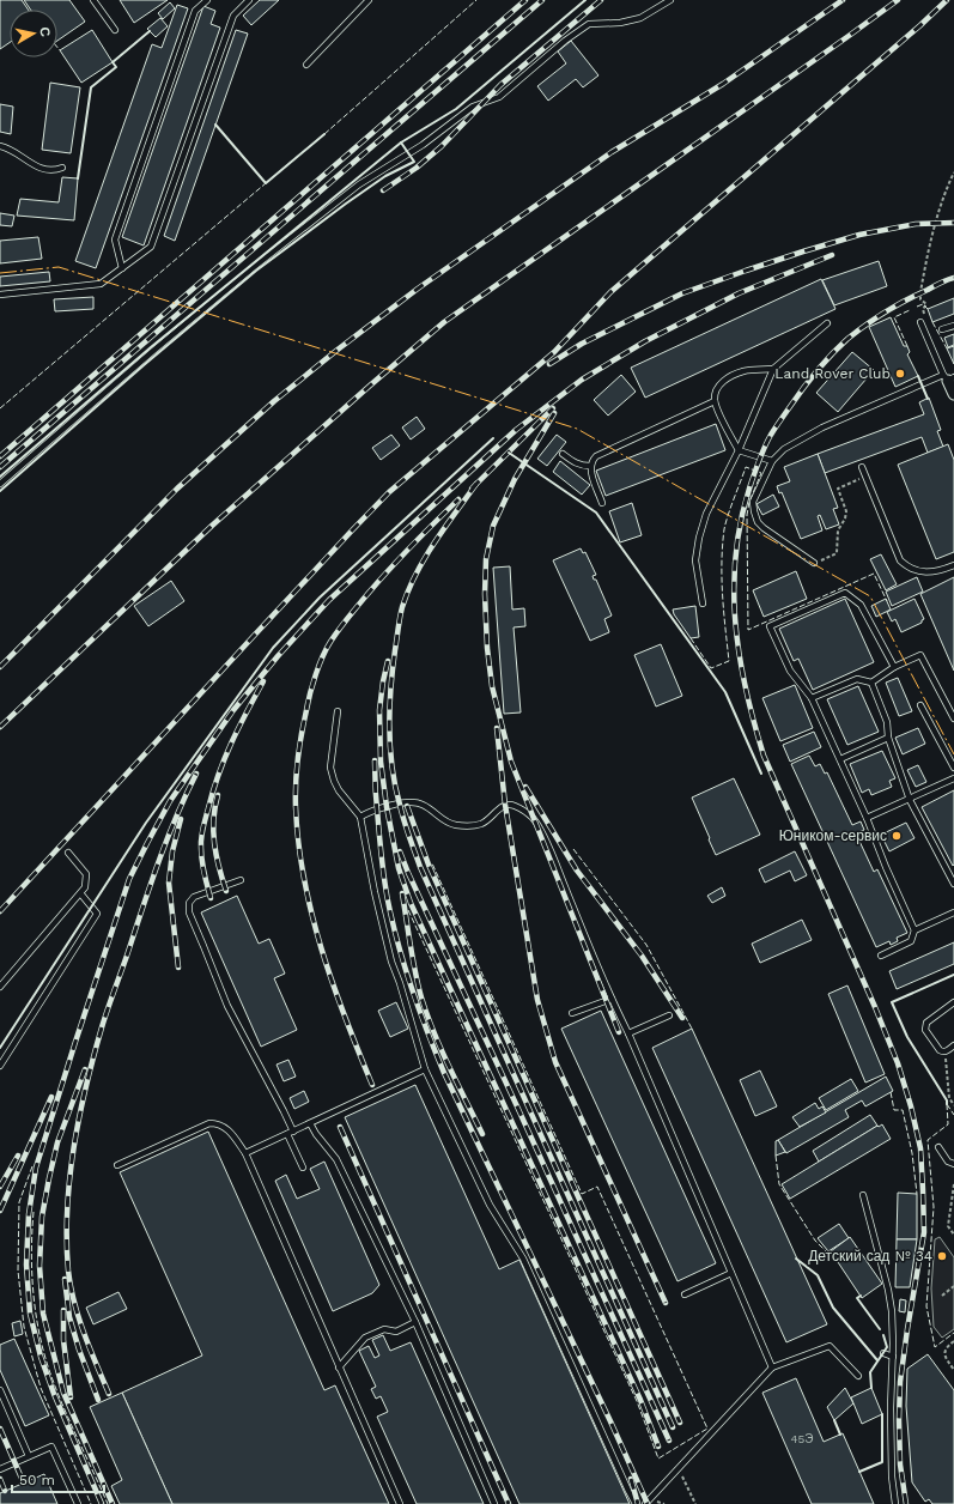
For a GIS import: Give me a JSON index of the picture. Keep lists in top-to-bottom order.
{
  "places": ["Land Rover Club", "Юником-сервис", "Детский сад № 34"],
  "house_numbers": ["45Э"],
  "scale_bar": "50 m",
  "north": "right"
}
